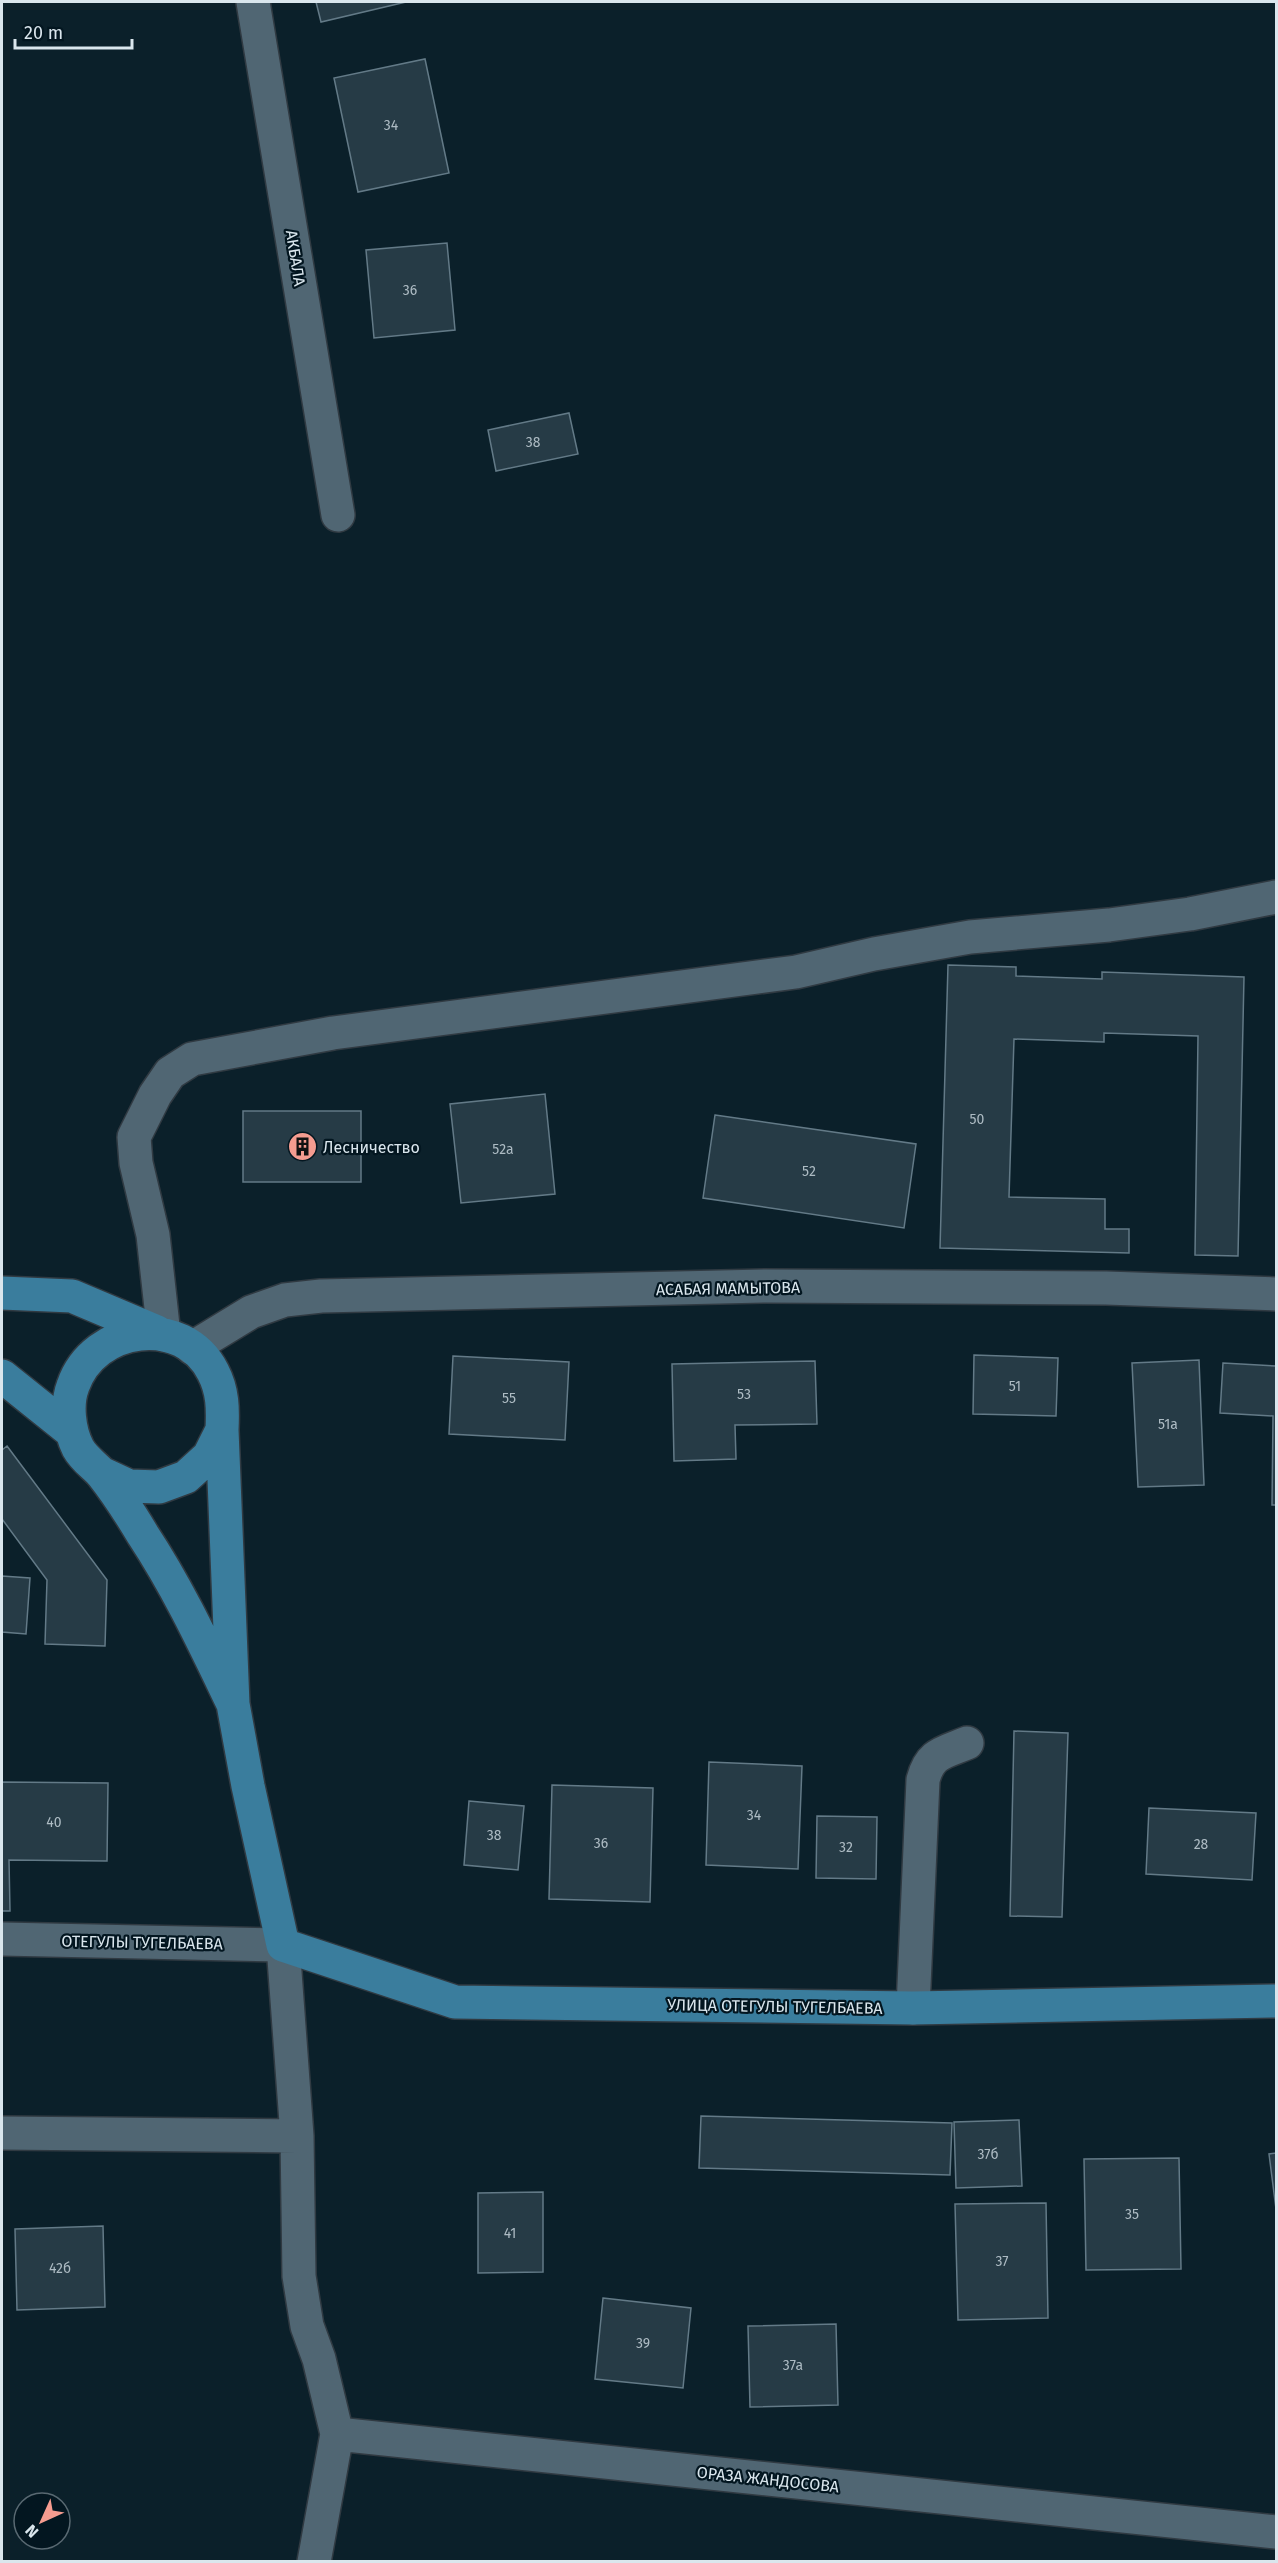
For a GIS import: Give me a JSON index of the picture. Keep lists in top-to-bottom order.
{
  "streets": {
    "main road": ["УЛИЦА ОТЕГУЛЫ ТУГЕЛБАЕВА"],
    "street": [
      "АКБАЛА",
      "АСАБАЯ МАМЫТОВА",
      "ОТЕГУЛЫ ТУГЕЛБАЕВА",
      "ОРАЗА ЖАНДОСОВА"
    ]
  },
  "crossings": [
    ["ОТЕГУЛЫ ТУГЕЛБАЕВА", "УЛИЦА ОТЕГУЛЫ ТУГЕЛБАЕВА"]
  ],
  "places": {
    "building": ["Лесничество"]
  },
  "house_numbers": [
    "34",
    "36",
    "38",
    "50",
    "52а",
    "52",
    "51",
    "53",
    "55",
    "51а",
    "34",
    "40",
    "38",
    "36",
    "28",
    "32",
    "37б",
    "35",
    "41",
    "37",
    "42б",
    "39",
    "37а"
  ],
  "scale_bar": "20 m",
  "north": "bottom left"
}
